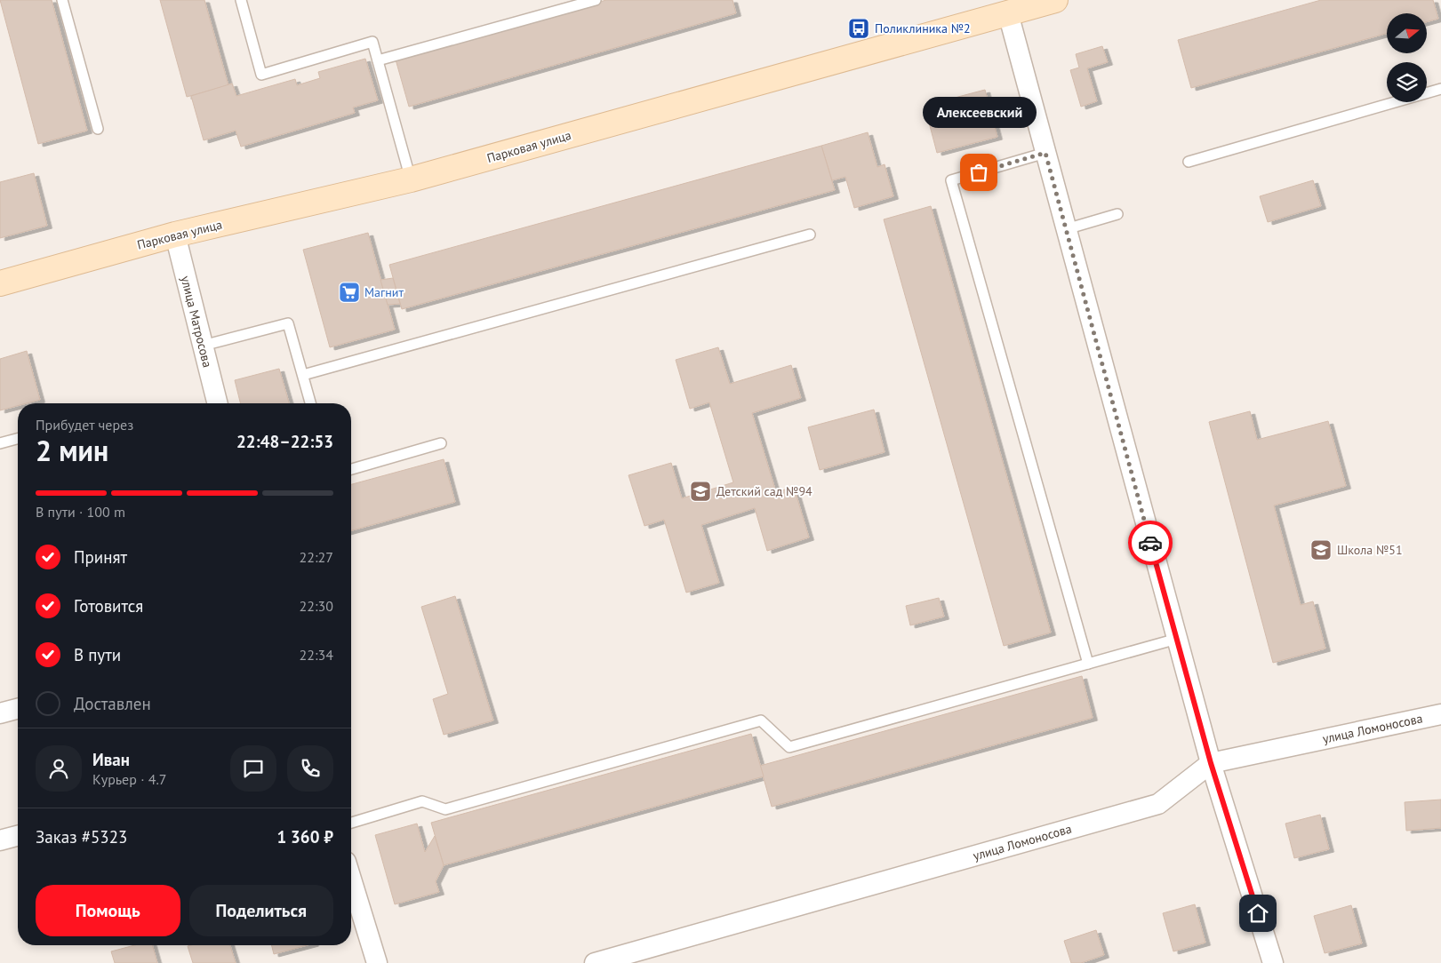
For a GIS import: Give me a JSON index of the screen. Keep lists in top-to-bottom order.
{
  "streets": {
    "street": ["Парковая улица", "улица Матросова", "улица Ломоносова"]
  },
  "crossings": [
    ["Парковая улица", "улица Матросова"]
  ],
  "places": {
    "bus stop": ["Поликлиника №2"],
    "other": ["Алексеевский"],
    "supermarket": ["Магнит"],
    "school or university": ["Детский сад №94", "Школа №51"]
  },
  "north": "right",
  "page": {
    "bubble": "Алексеевский",
    "heading": ["2 мин", "Прибудет через", "22:48–22:53"],
    "panel": [
      "Иван",
      "Курьер · 4.7",
      "Заказ #5323",
      "1 360 ₽"
    ],
    "bar": "В пути · 100 m",
    "list": [
      ["Принят", "22:27"],
      ["Готовится", "22:30"],
      ["В пути", "22:34"],
      "Доставлен"
    ],
    "buttons": ["Помощь", "Поделиться"]
  }
}
